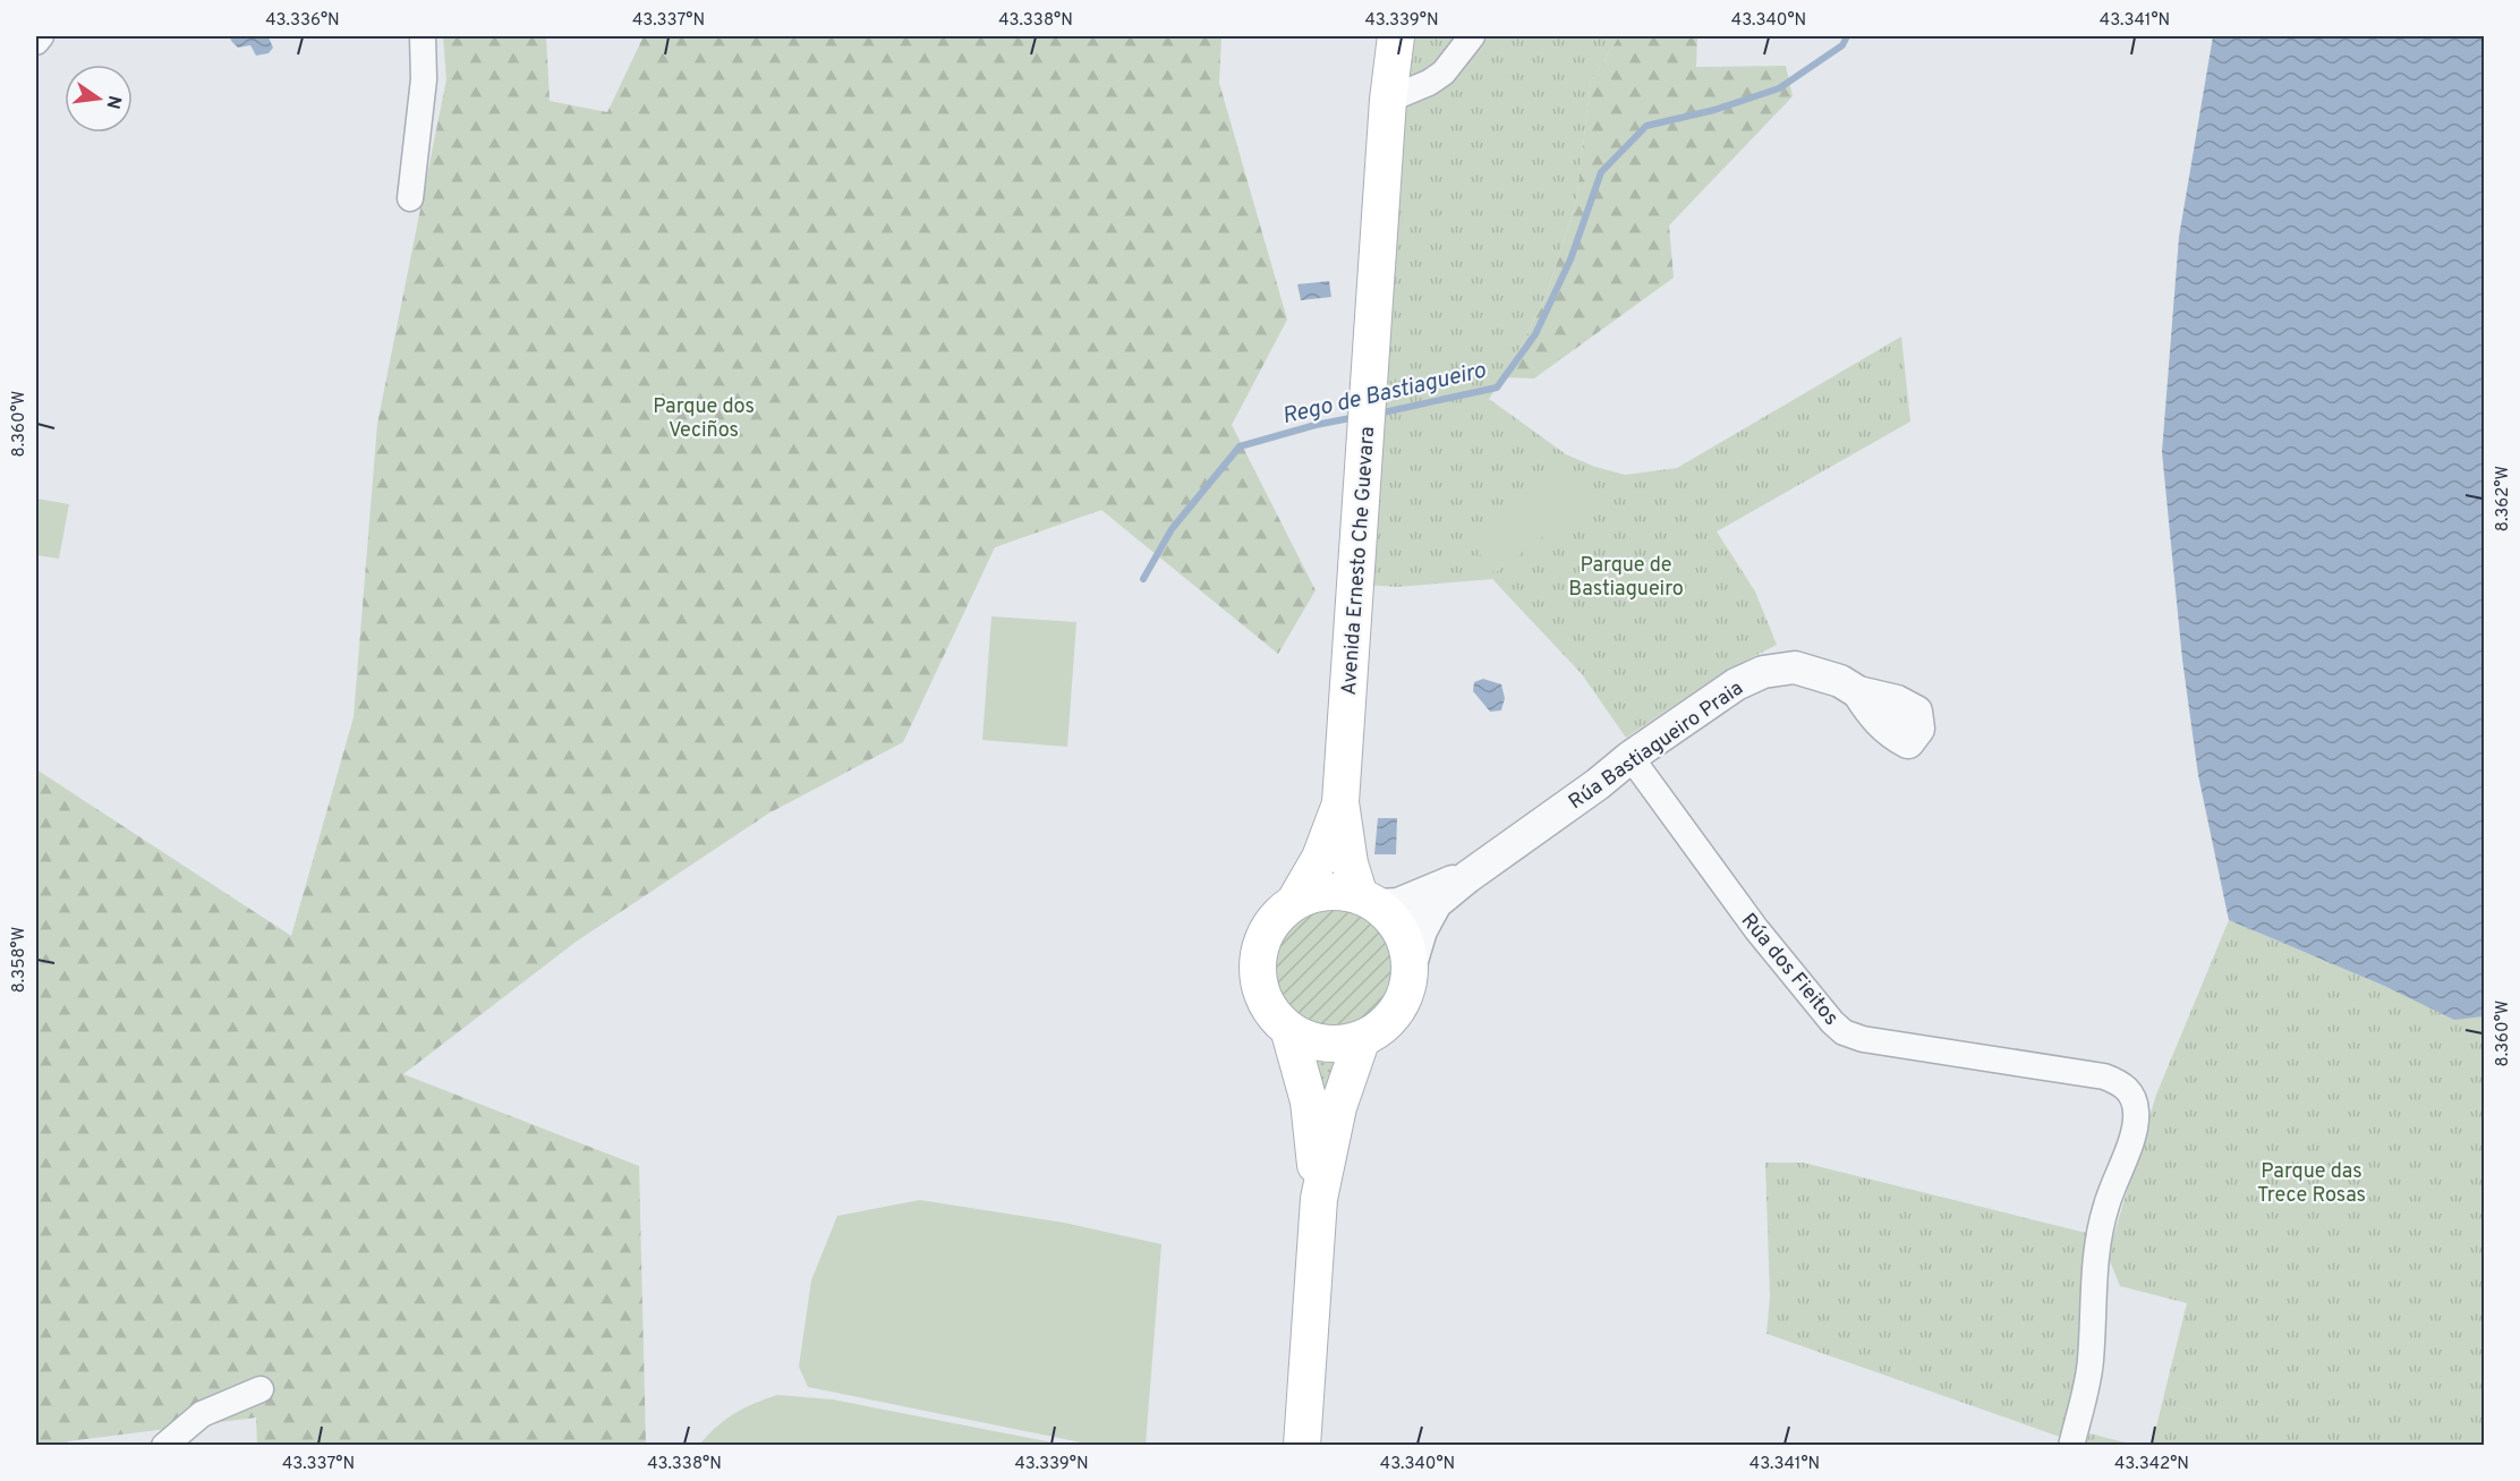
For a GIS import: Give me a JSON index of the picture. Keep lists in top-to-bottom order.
{
  "streets": {
    "main road": ["Avenida Ernesto Che Guevara"],
    "street": ["Rúa Bastiagueiro Praia", "Rúa dos Fieitos"]
  },
  "crossings": [
    ["Rúa Bastiagueiro Praia", "Rúa dos Fieitos"]
  ],
  "water": ["Rego de Bastiagueiro"],
  "parks": ["Parque dos Veciños", "Parque de Bastiagueiro", "Parque das Trece Rosas"],
  "north": "right",
  "coordinates": [
    "43.336°N",
    "43.337°N",
    "43.338°N",
    "43.339°N",
    "43.340°N",
    "43.341°N",
    "8.360°W",
    "8.362°W",
    "8.358°W",
    "43.342°N"
  ]
}
